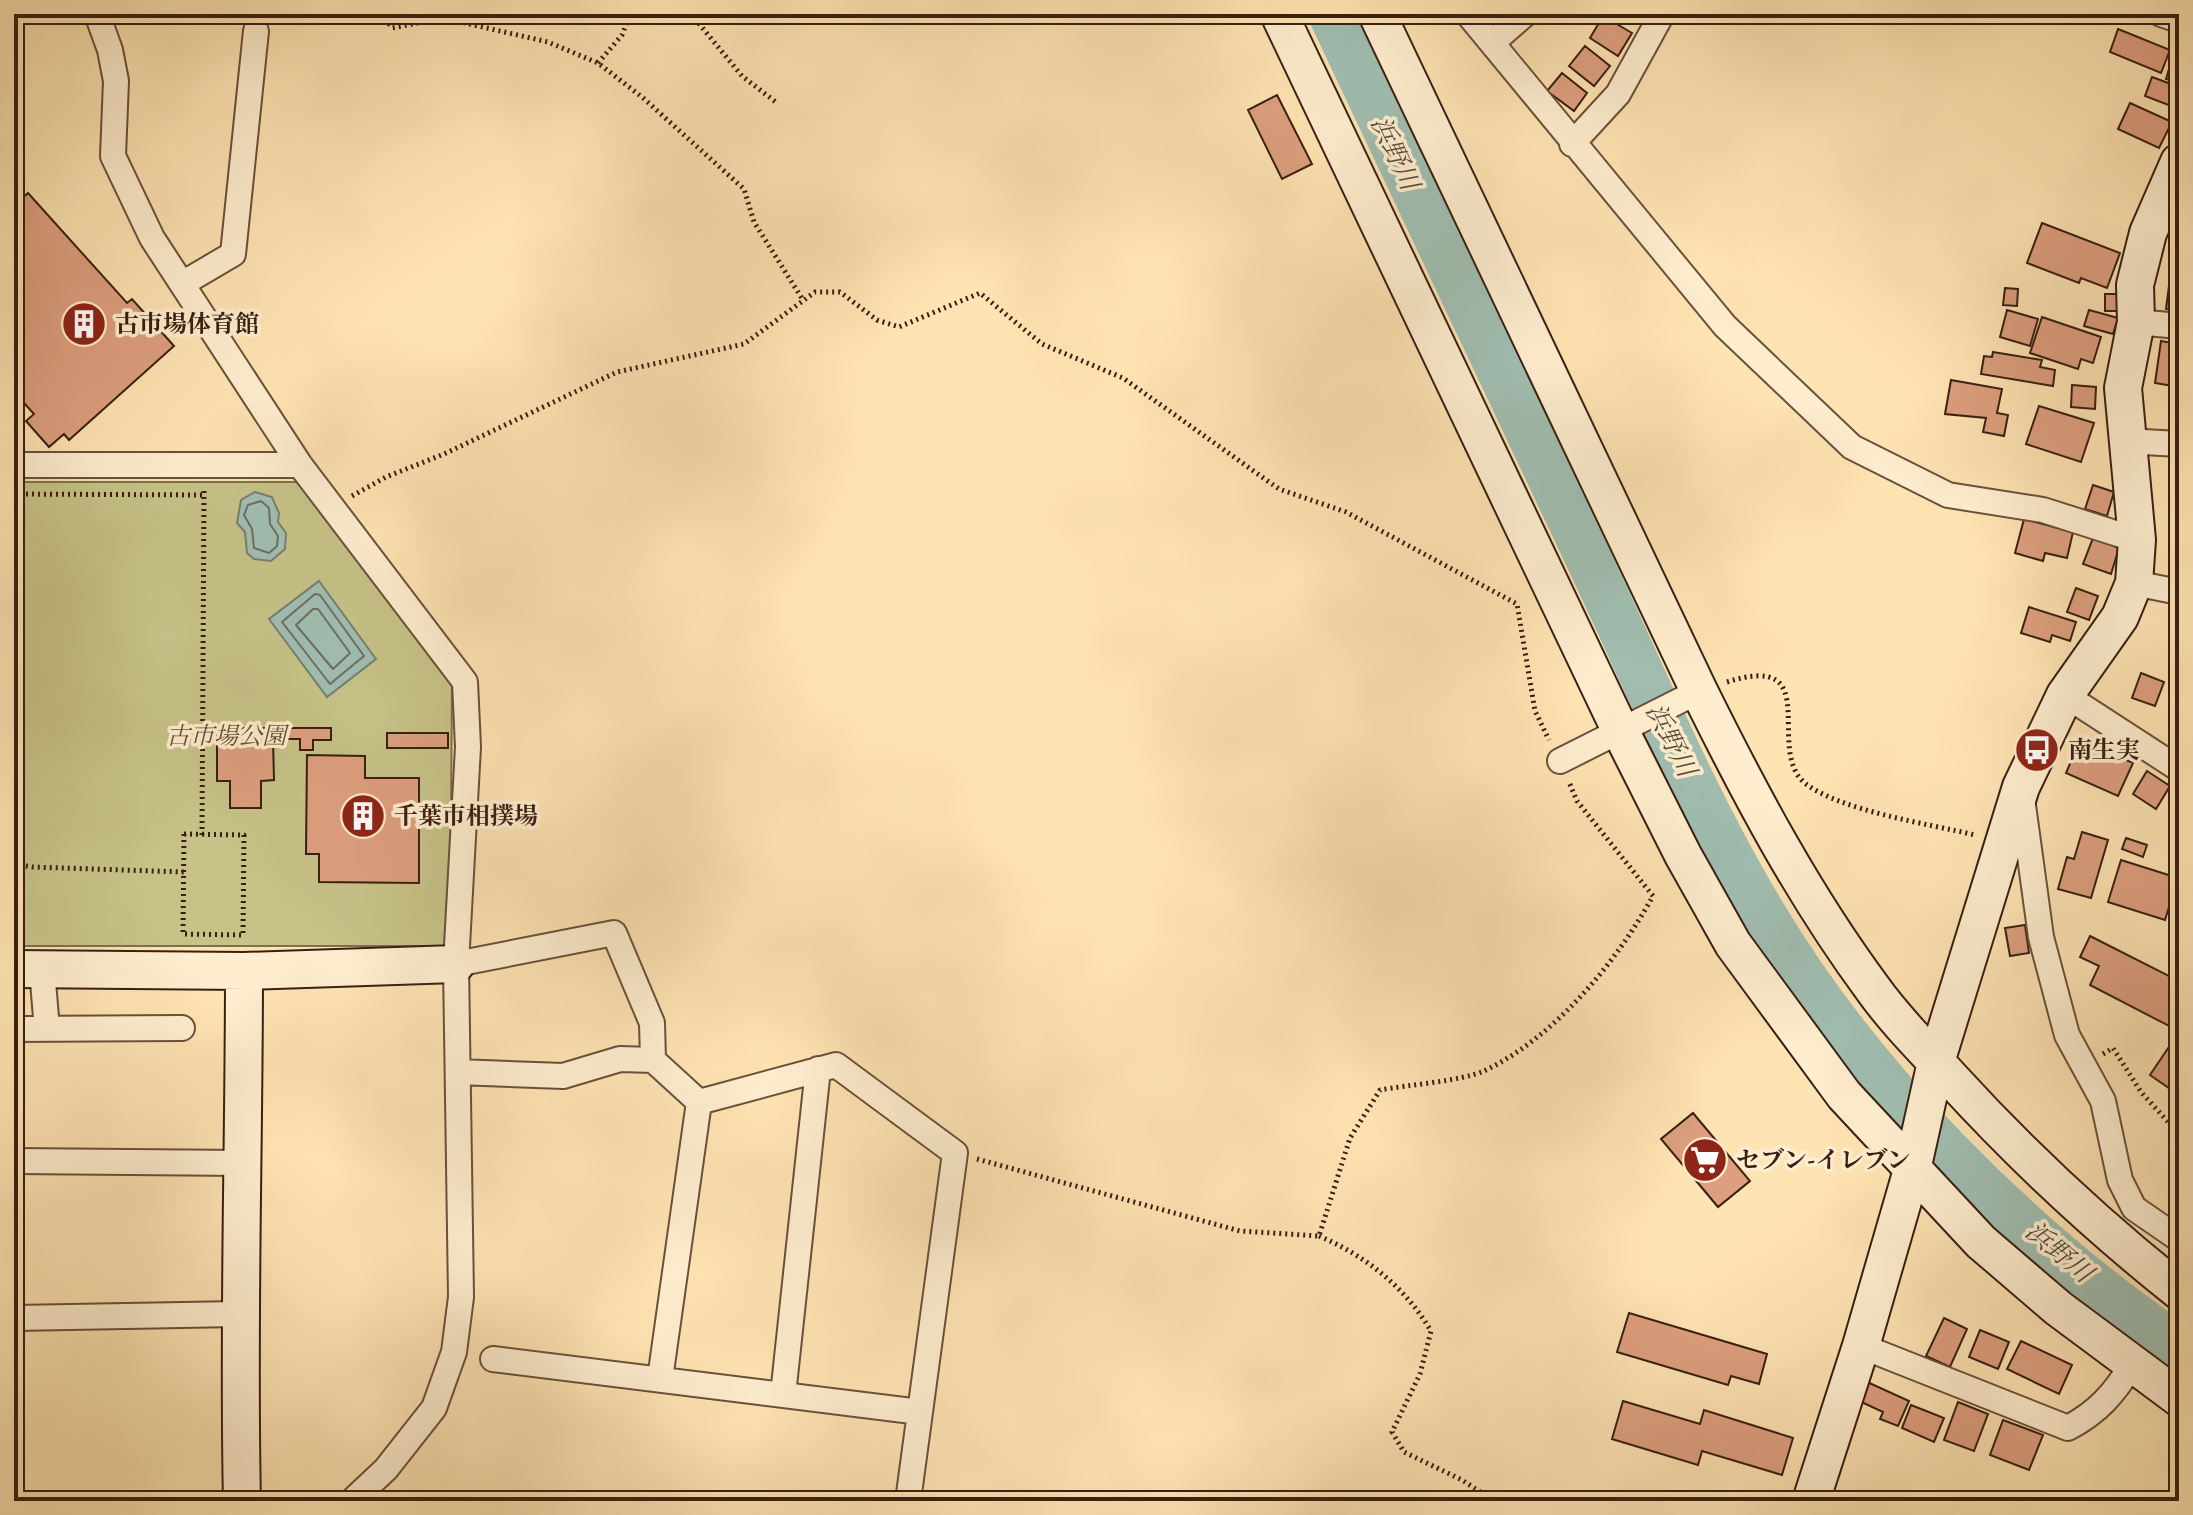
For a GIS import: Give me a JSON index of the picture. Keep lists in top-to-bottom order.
{
  "water": ["浜野川"],
  "parks": ["古市場公園"],
  "places": {
    "building": ["古市場体育館", "千葉市相撲場"],
    "bus stop": ["南生実"],
    "supermarket": ["セブン-イレブン"]
  }
}
